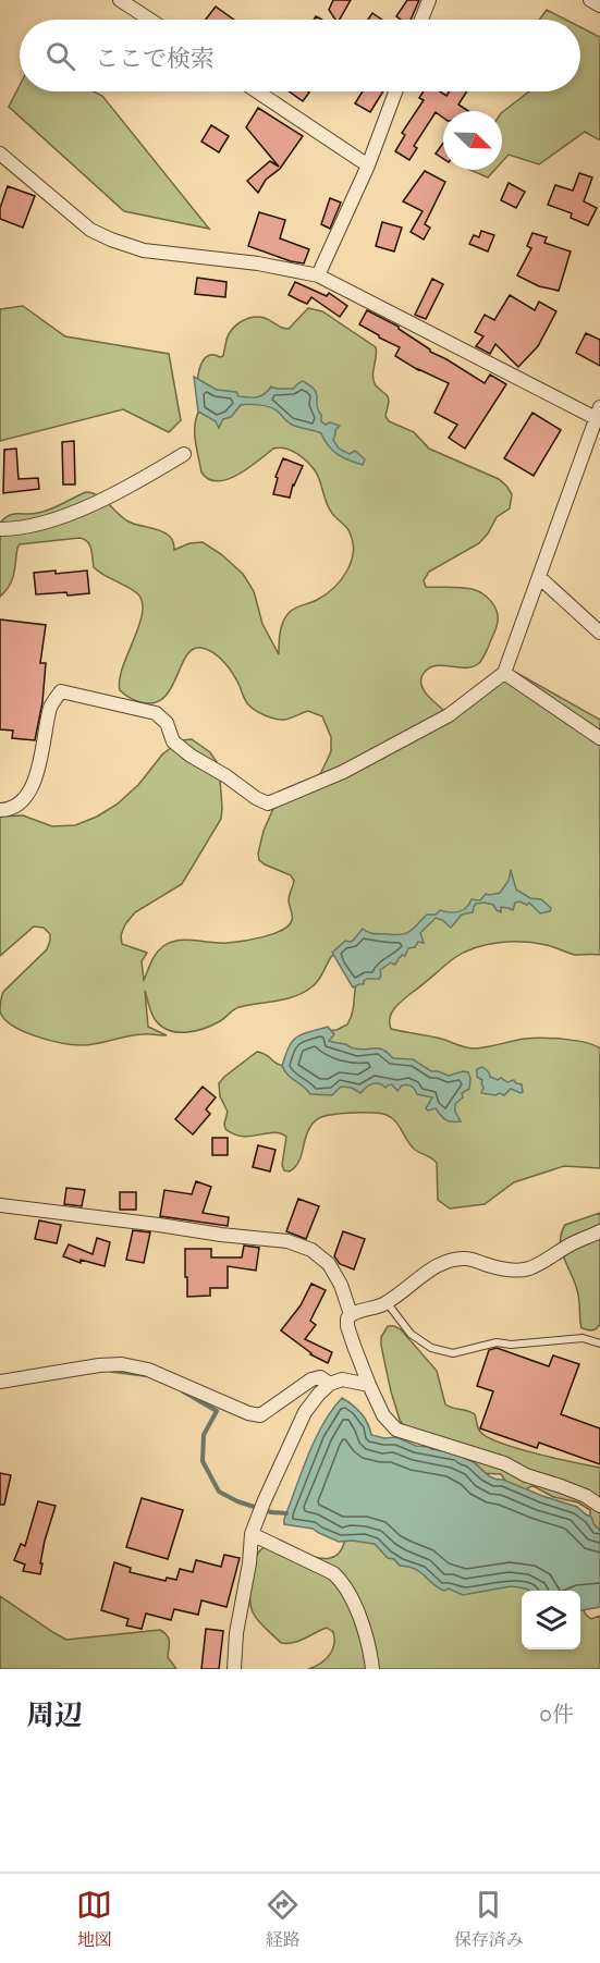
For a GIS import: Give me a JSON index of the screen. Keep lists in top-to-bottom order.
{
  "north": "bottom right",
  "page": {
    "search": "ここで検索",
    "heading": ["周辺", "0件"],
    "nav": ["地図", "経路", "保存済み"]
  }
}
